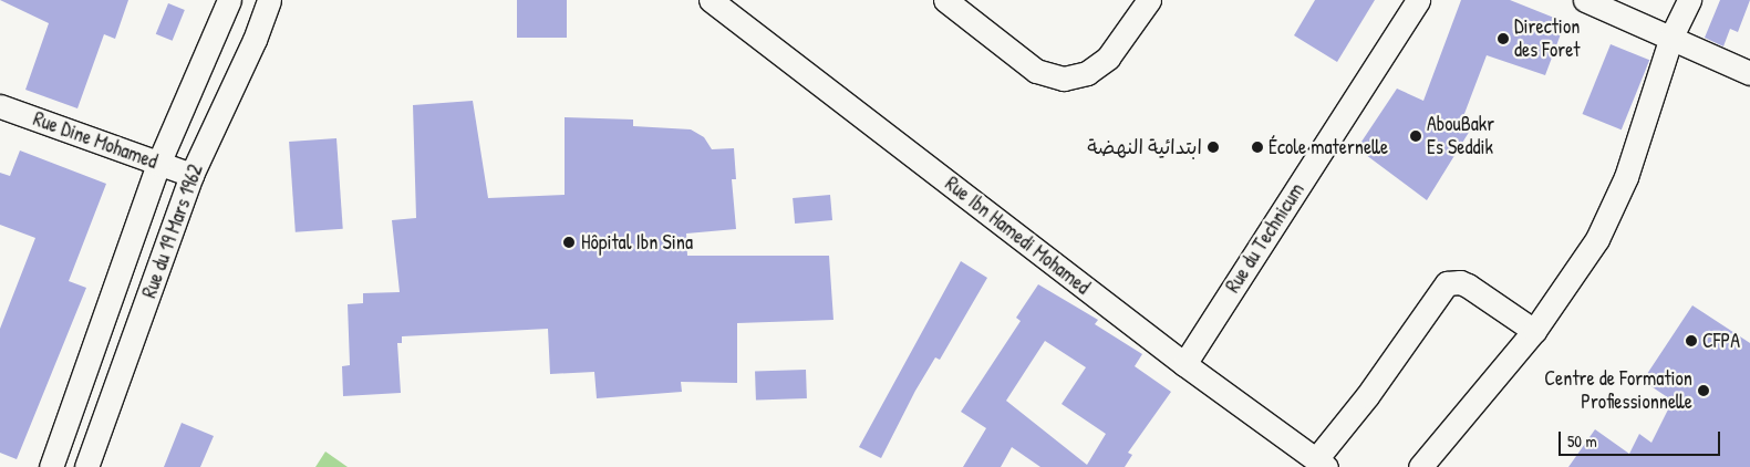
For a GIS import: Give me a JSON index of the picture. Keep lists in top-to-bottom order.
{
  "streets": {
    "street": [
      "Rue Dine Mohamed",
      "Rue du 19 Mars 1962",
      "Rue Ibn Hamedi Mohamed",
      "Rue du Technicum"
    ]
  },
  "crossings": [
    ["Rue Dine Mohamed", "Rue du 19 Mars 1962"],
    ["Rue Ibn Hamedi Mohamed", "Rue du Technicum"]
  ],
  "places": [
    "Direction des Foret",
    "AbouBakr Es Seddik",
    "ابتدائية النهضة",
    "École maternelle",
    "Hôpital Ibn Sina",
    "CFPA",
    "Centre de Formation Profiessionnelle"
  ],
  "scale_bar": "50 m"
}
